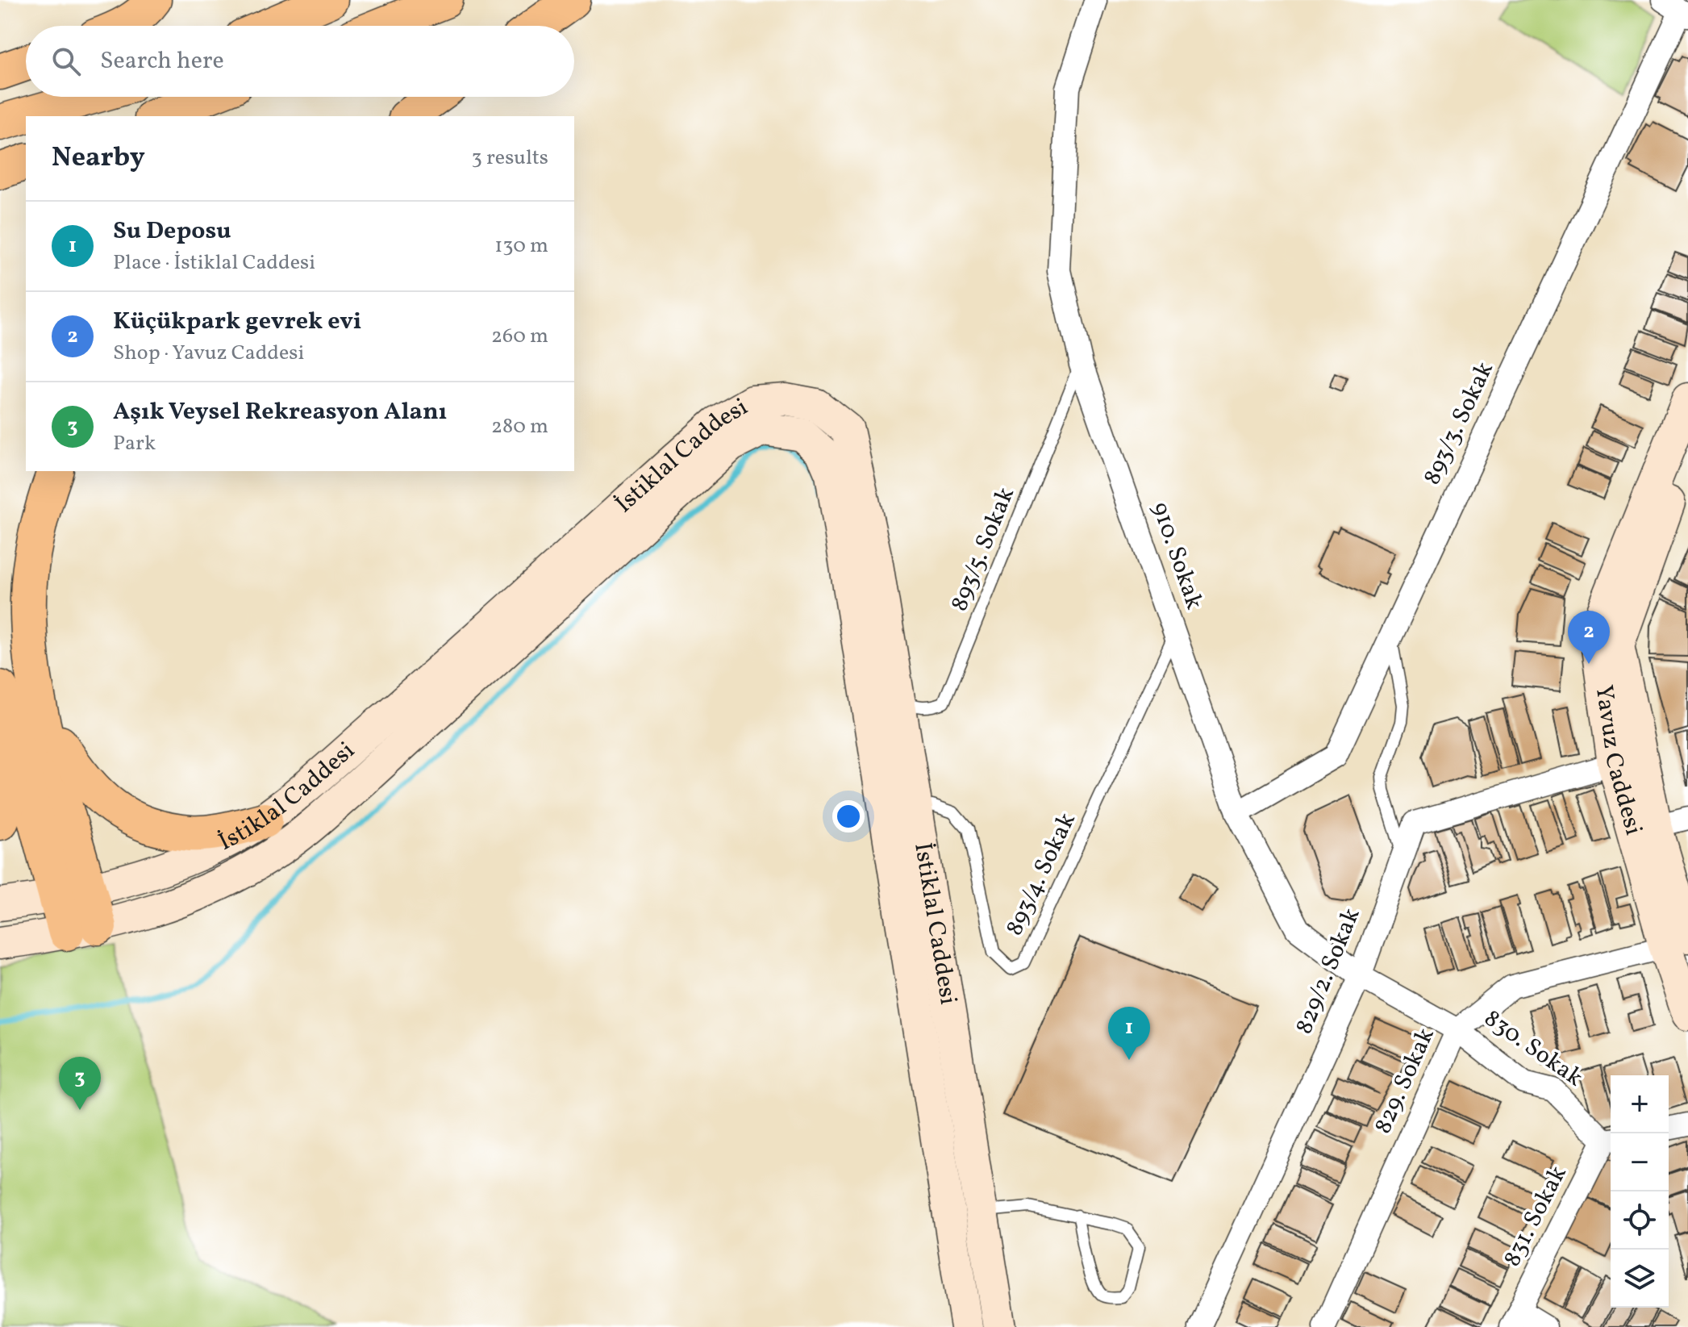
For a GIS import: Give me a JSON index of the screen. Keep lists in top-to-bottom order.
{
  "streets": {
    "main road": ["İstiklal Caddesi", "Yavuz Caddesi"],
    "street": [
      "893/3. Sokak",
      "910. Sokak",
      "829/2. Sokak",
      "830. Sokak",
      "829. Sokak",
      "831. Sokak"
    ],
    "lane": ["893/5. Sokak", "893/4. Sokak"]
  },
  "crossings": [
    ["893/3. Sokak", "910. Sokak"],
    ["İstiklal Caddesi", "893/5. Sokak"],
    ["İstiklal Caddesi", "893/4. Sokak"],
    ["893/5. Sokak", "910. Sokak"],
    ["910. Sokak", "893/4. Sokak"],
    ["910. Sokak", "829/2. Sokak"],
    ["910. Sokak", "830. Sokak"],
    ["910. Sokak", "829. Sokak"],
    ["Yavuz Caddesi", "829/2. Sokak"],
    ["Yavuz Caddesi", "829. Sokak"],
    ["830. Sokak", "829. Sokak"],
    ["830. Sokak", "831. Sokak"]
  ],
  "page": {
    "search": "Search here",
    "heading": ["Nearby", "3 results"],
    "list": [
      {
        "mark": "1",
        "name": "Su Deposu",
        "note": "Place · İstiklal Caddesi",
        "value": "130 m"
      },
      {
        "mark": "2",
        "name": "Küçükpark gevrek evi",
        "note": "Shop · Yavuz Caddesi",
        "value": "260 m"
      },
      {
        "mark": "3",
        "name": "Aşık Veysel Rekreasyon Alanı",
        "note": "Park",
        "value": "280 m"
      }
    ],
    "pins": ["2", "1", "3"],
    "map_buttons": ["+", "−"]
  }
}
